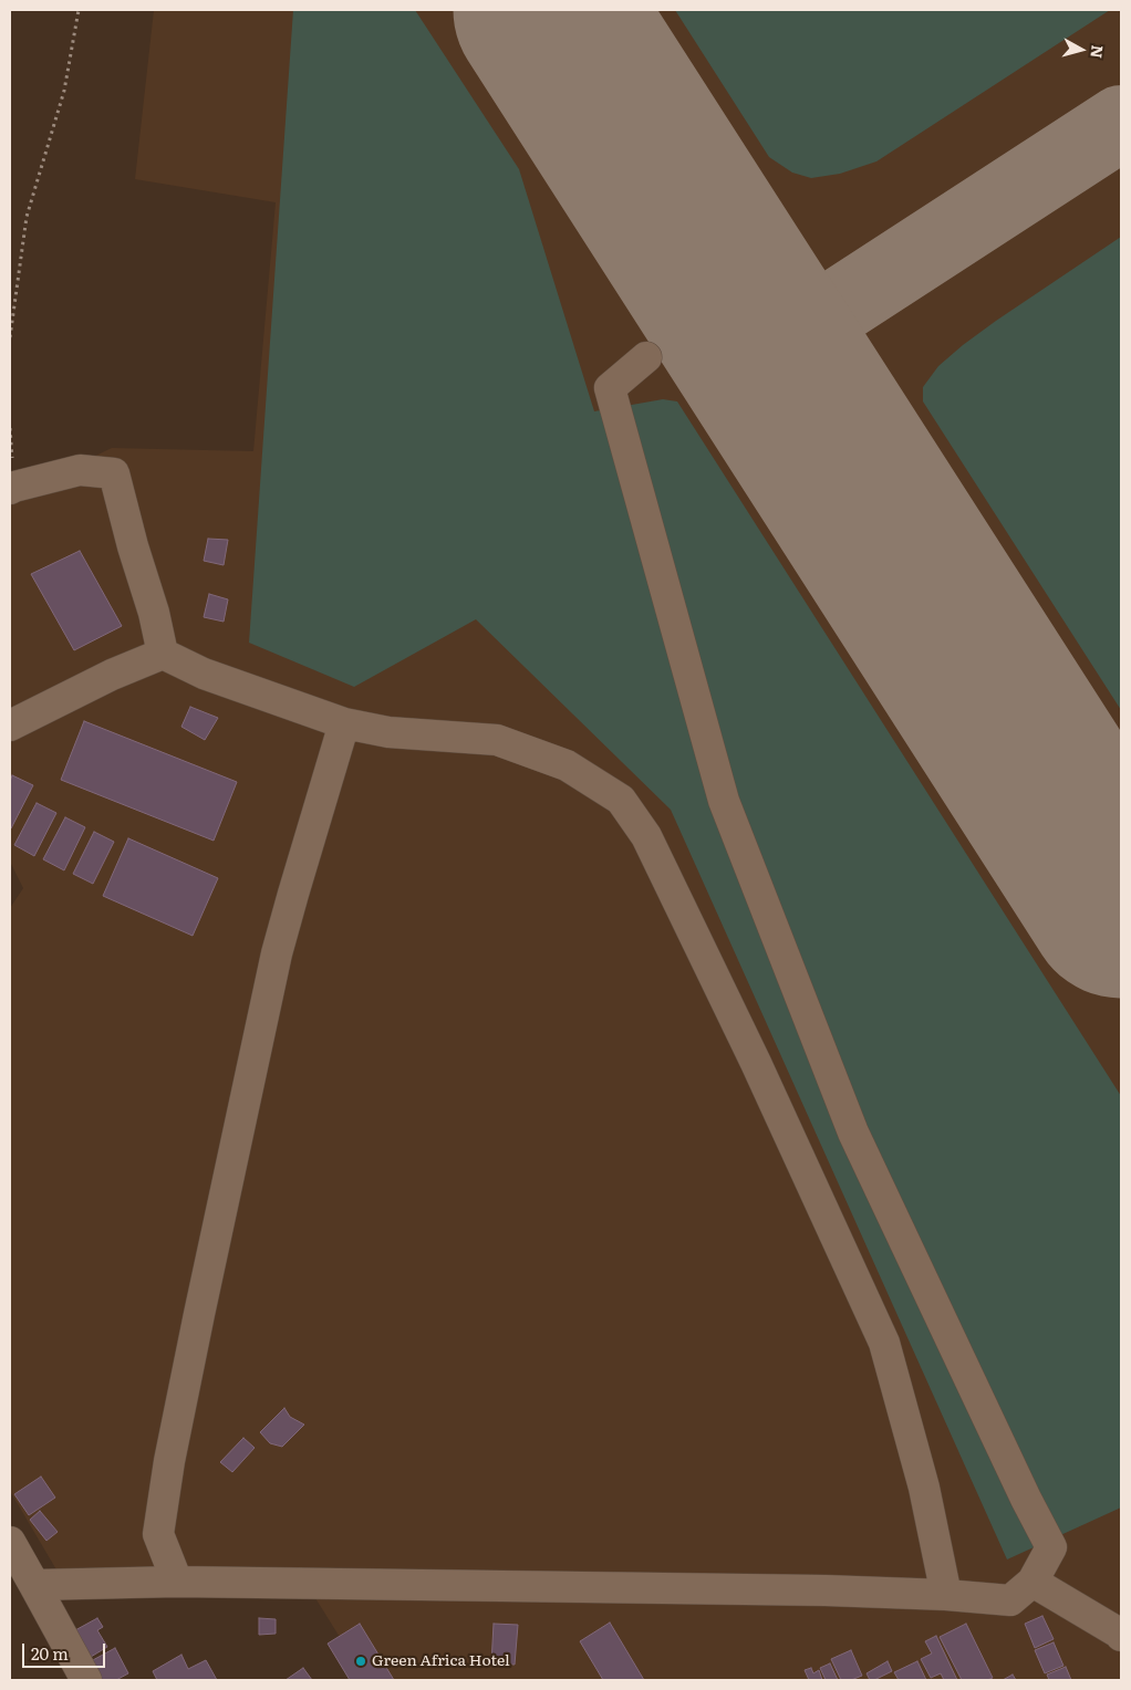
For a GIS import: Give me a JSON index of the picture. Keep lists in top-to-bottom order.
{
  "places": ["Green Africa Hotel"],
  "scale_bar": "20 m",
  "north": "right"
}
